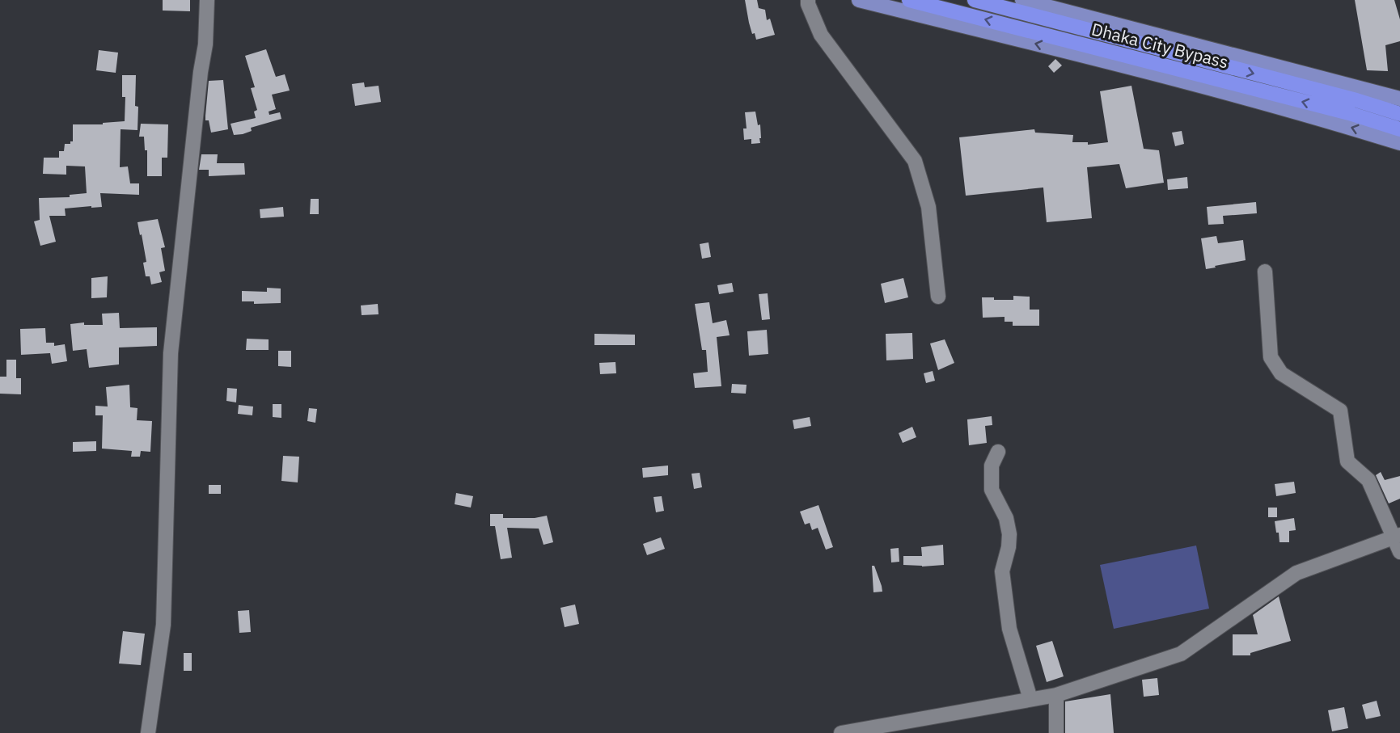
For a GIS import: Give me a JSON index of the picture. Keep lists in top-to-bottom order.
{
  "streets": {
    "highway": ["Dhaka City Bypass"]
  }
}
